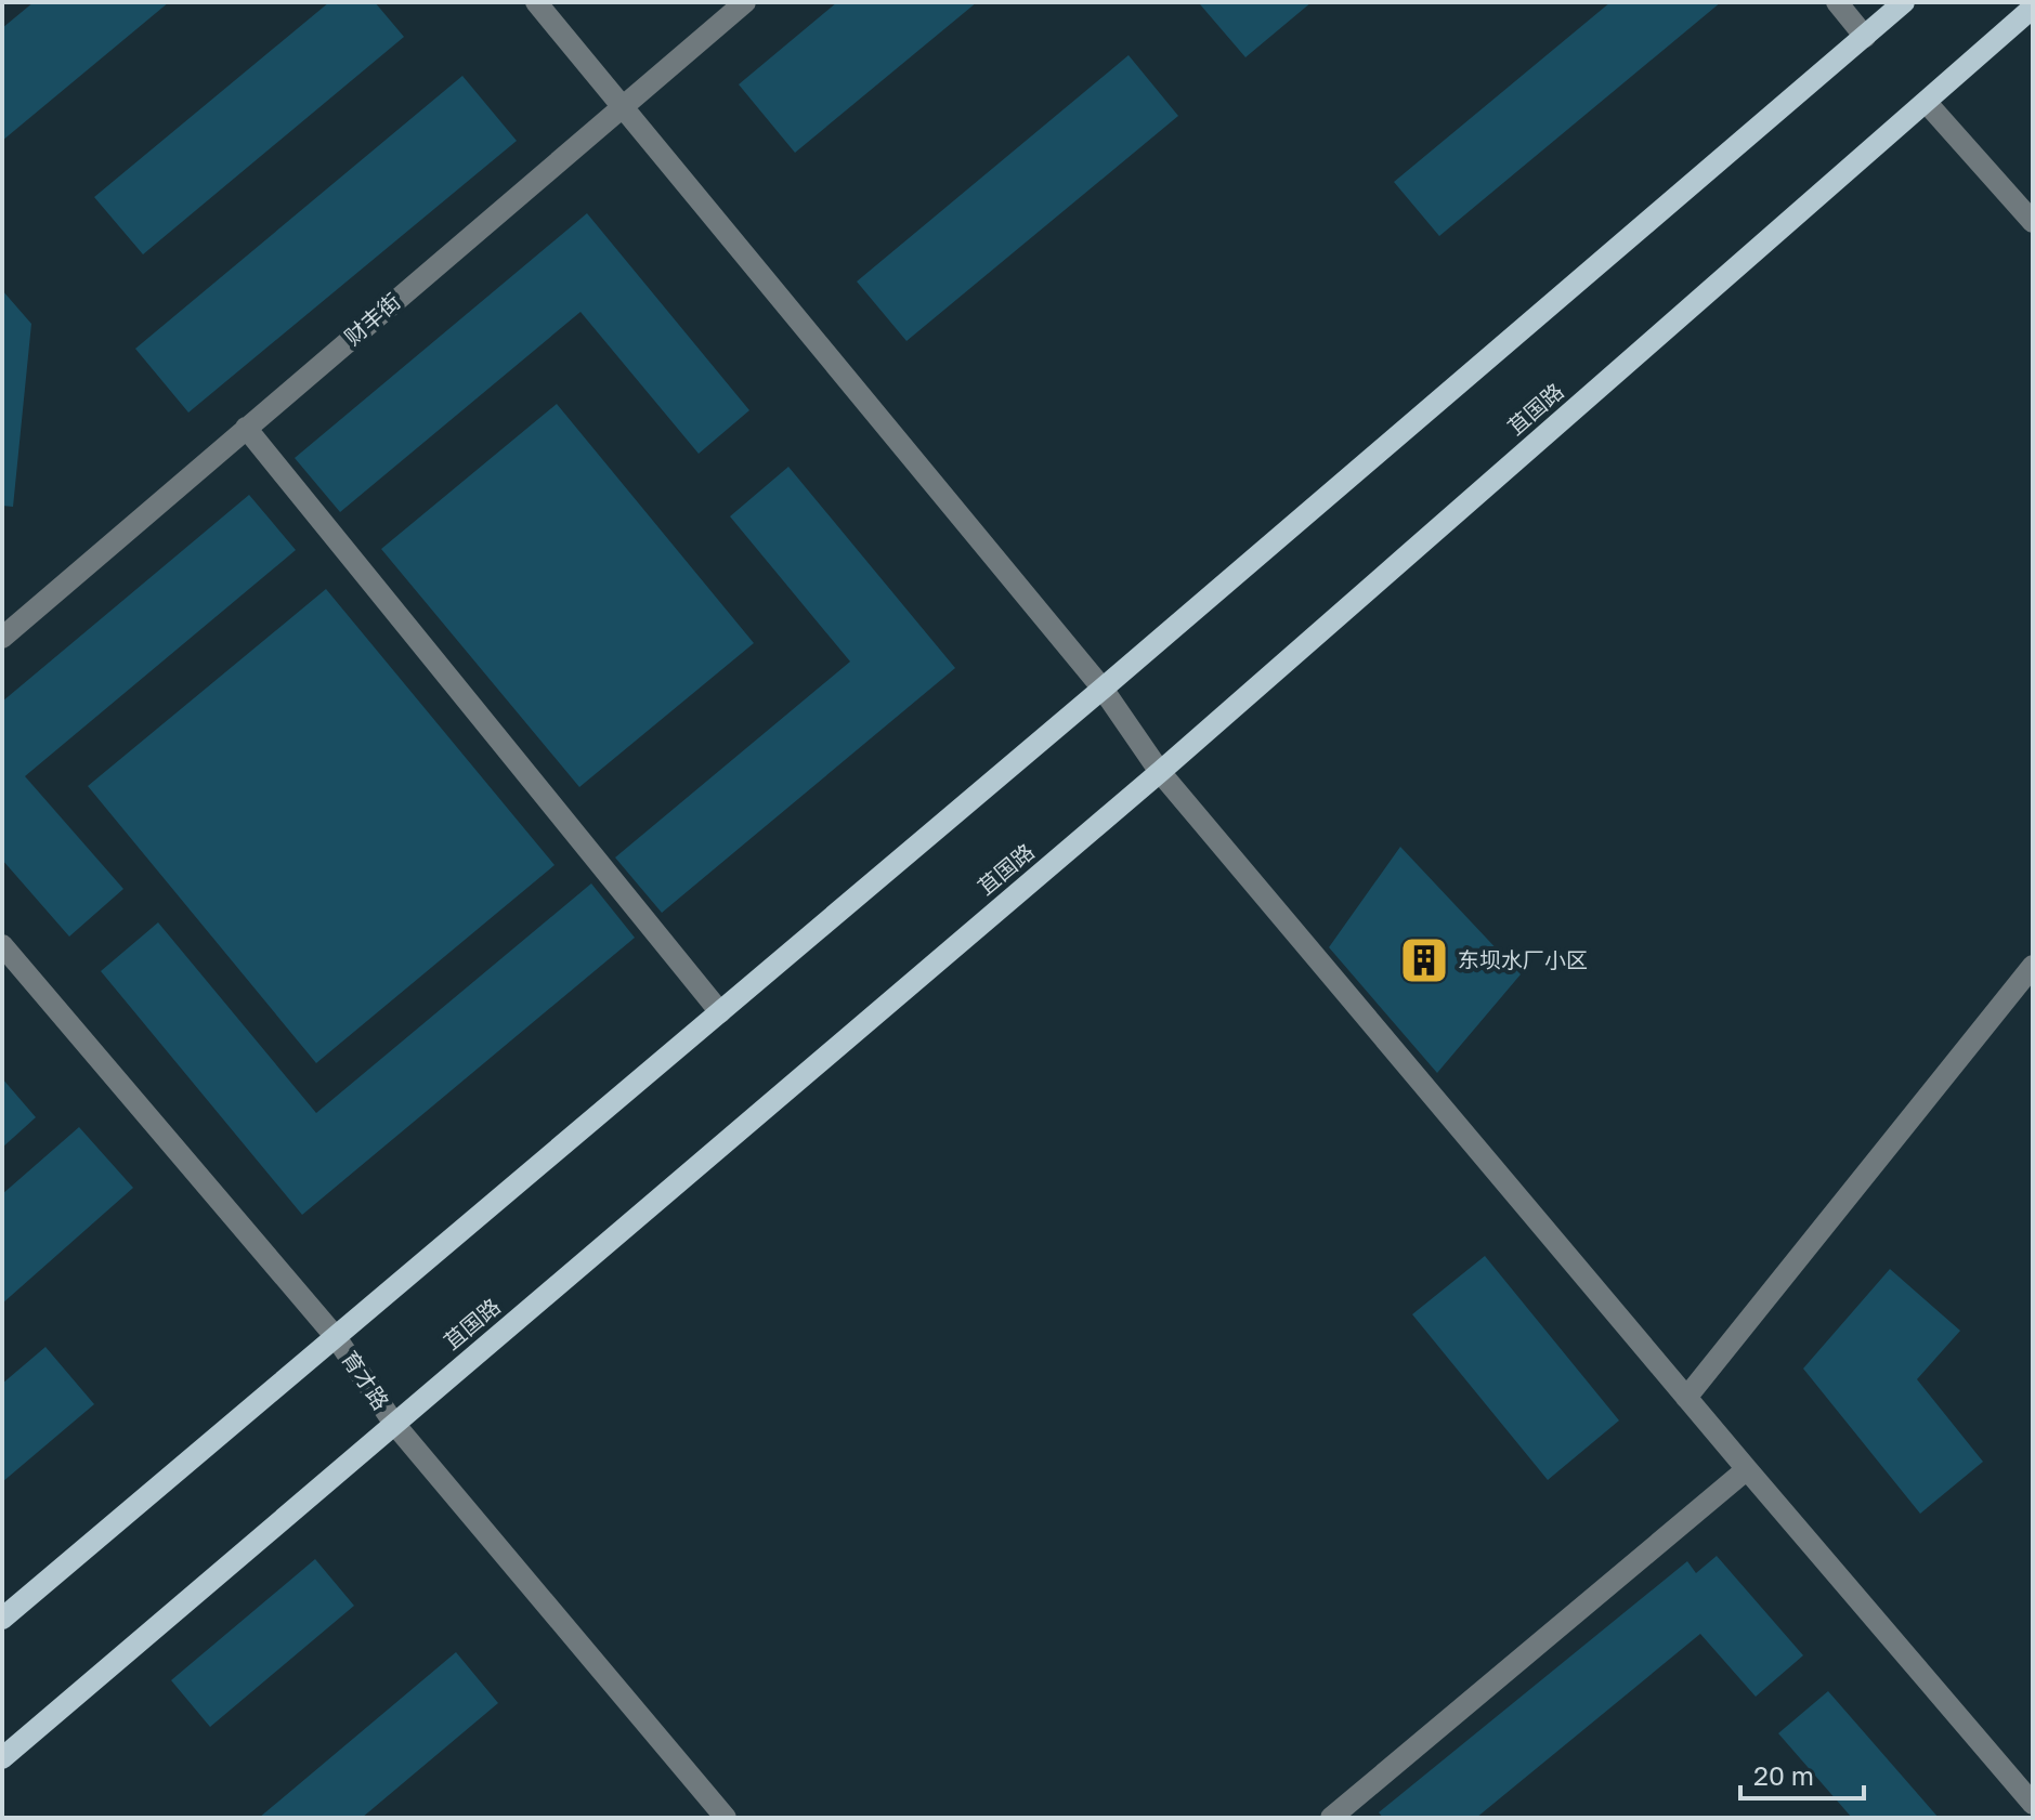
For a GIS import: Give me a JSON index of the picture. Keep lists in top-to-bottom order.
{
  "streets": {
    "main road": ["苴国路"],
    "street": ["财丰街", "育才路"]
  },
  "crossings": [
    ["苴国路", "育才路"]
  ],
  "places": {
    "building": ["东坝水厂小区"]
  },
  "scale_bar": "20 m"
}
